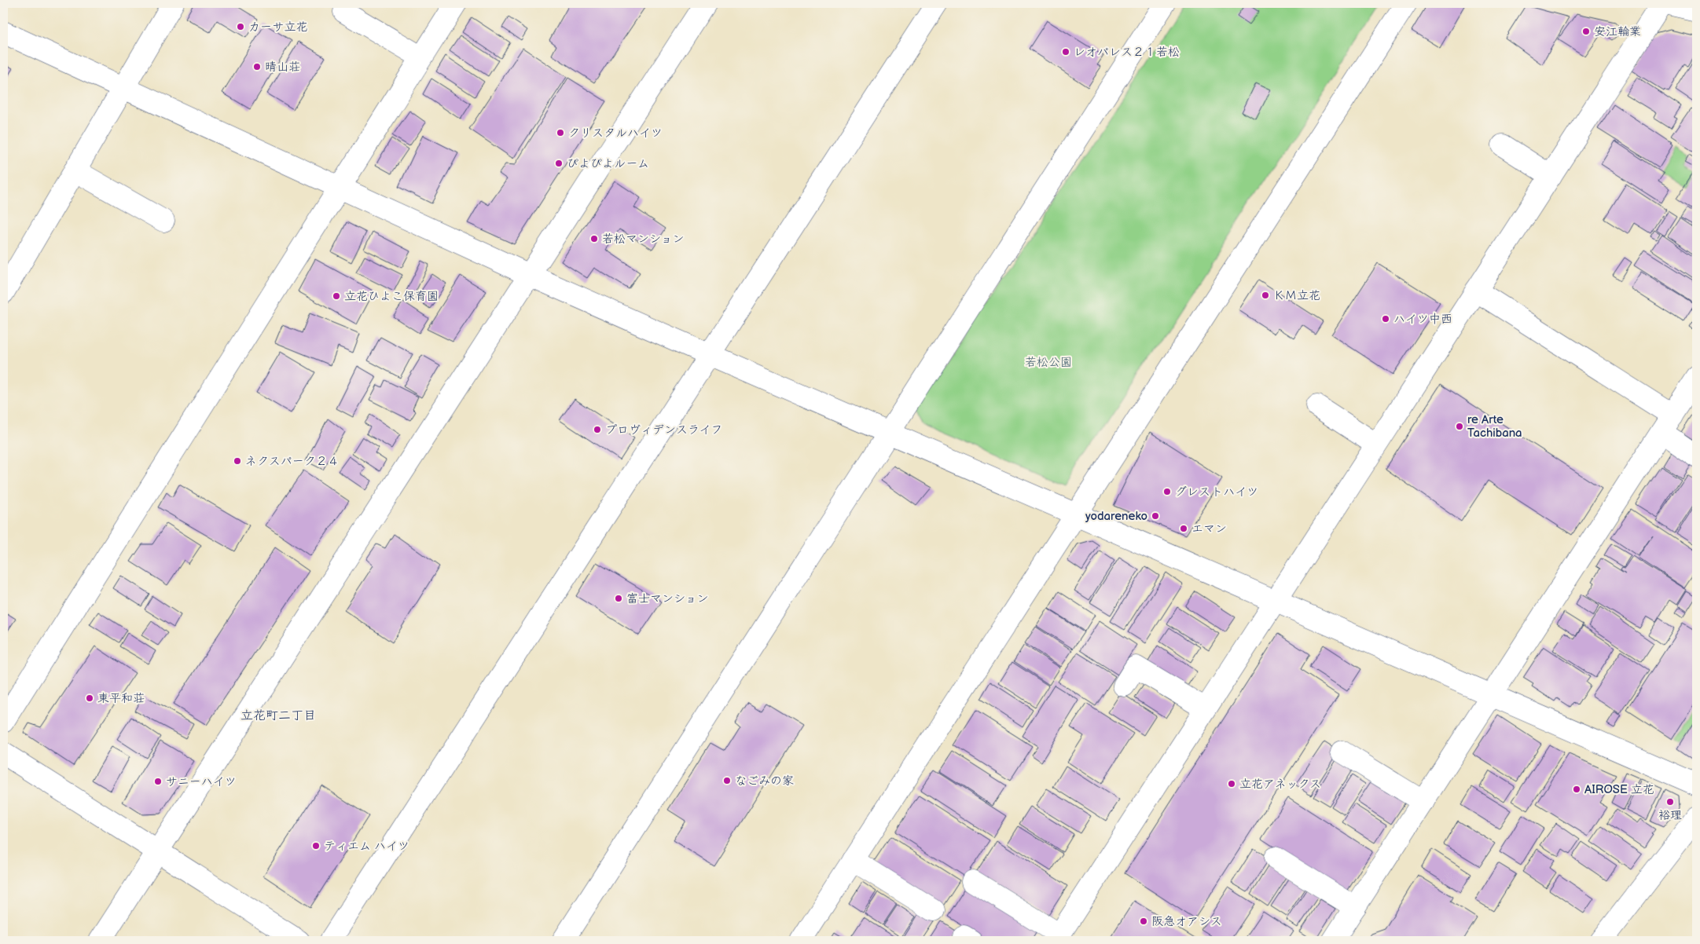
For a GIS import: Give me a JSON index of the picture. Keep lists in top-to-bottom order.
{
  "districts": ["立花町二丁目"],
  "parks": ["若松公園"],
  "places": [
    "カーサ立花",
    "安江輪業",
    "レオパレス２１若松",
    "晴山荘",
    "クリスタルハイツ",
    "ぴよぴよルーム",
    "若松マンション",
    "ＫＭ立花",
    "立花ひよこ保育園",
    "ハイツ中西",
    "re Arte Tachibana",
    "プロヴィデンスライフ",
    "ネクスパーク２４",
    "グレストハイツ",
    "yodareneko",
    "エマン",
    "富士マンション",
    "東平和荘",
    "なごみの家",
    "サニーハイツ",
    "立花アネックス",
    "AIROSE 立花",
    "裕理",
    "ティエム ハイツ",
    "阪急オアシス"
  ]
}
